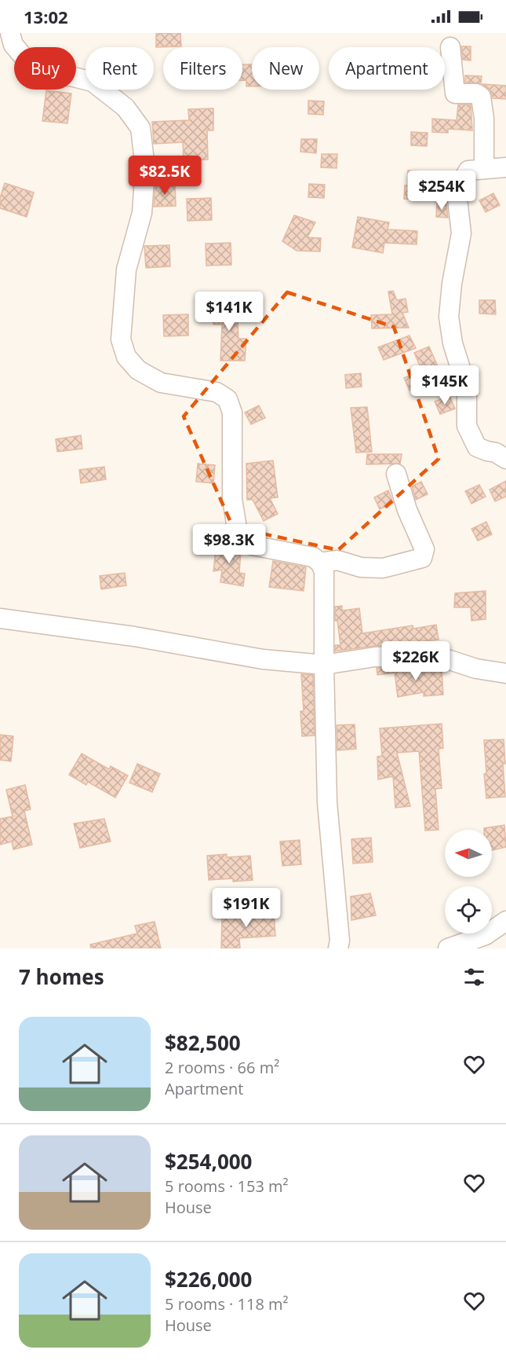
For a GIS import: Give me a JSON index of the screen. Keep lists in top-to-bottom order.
{
  "north": "left",
  "page": {
    "status": "13:02",
    "chip": [
      "Buy",
      "Rent",
      "Filters",
      "New",
      "Apartment"
    ],
    "price": [
      "$82.5K",
      "$254K",
      "$141K",
      "$145K",
      "$98.3K",
      "$226K",
      "$191K"
    ],
    "heading": "7 homes",
    "list": [
      {
        "name": "$82,500",
        "note": "2 rooms · 66 m² · Apartment"
      },
      {
        "name": "$254,000",
        "note": "5 rooms · 153 m² · House"
      },
      {
        "name": "$226,000",
        "note": "5 rooms · 118 m² · House"
      }
    ]
  }
}
